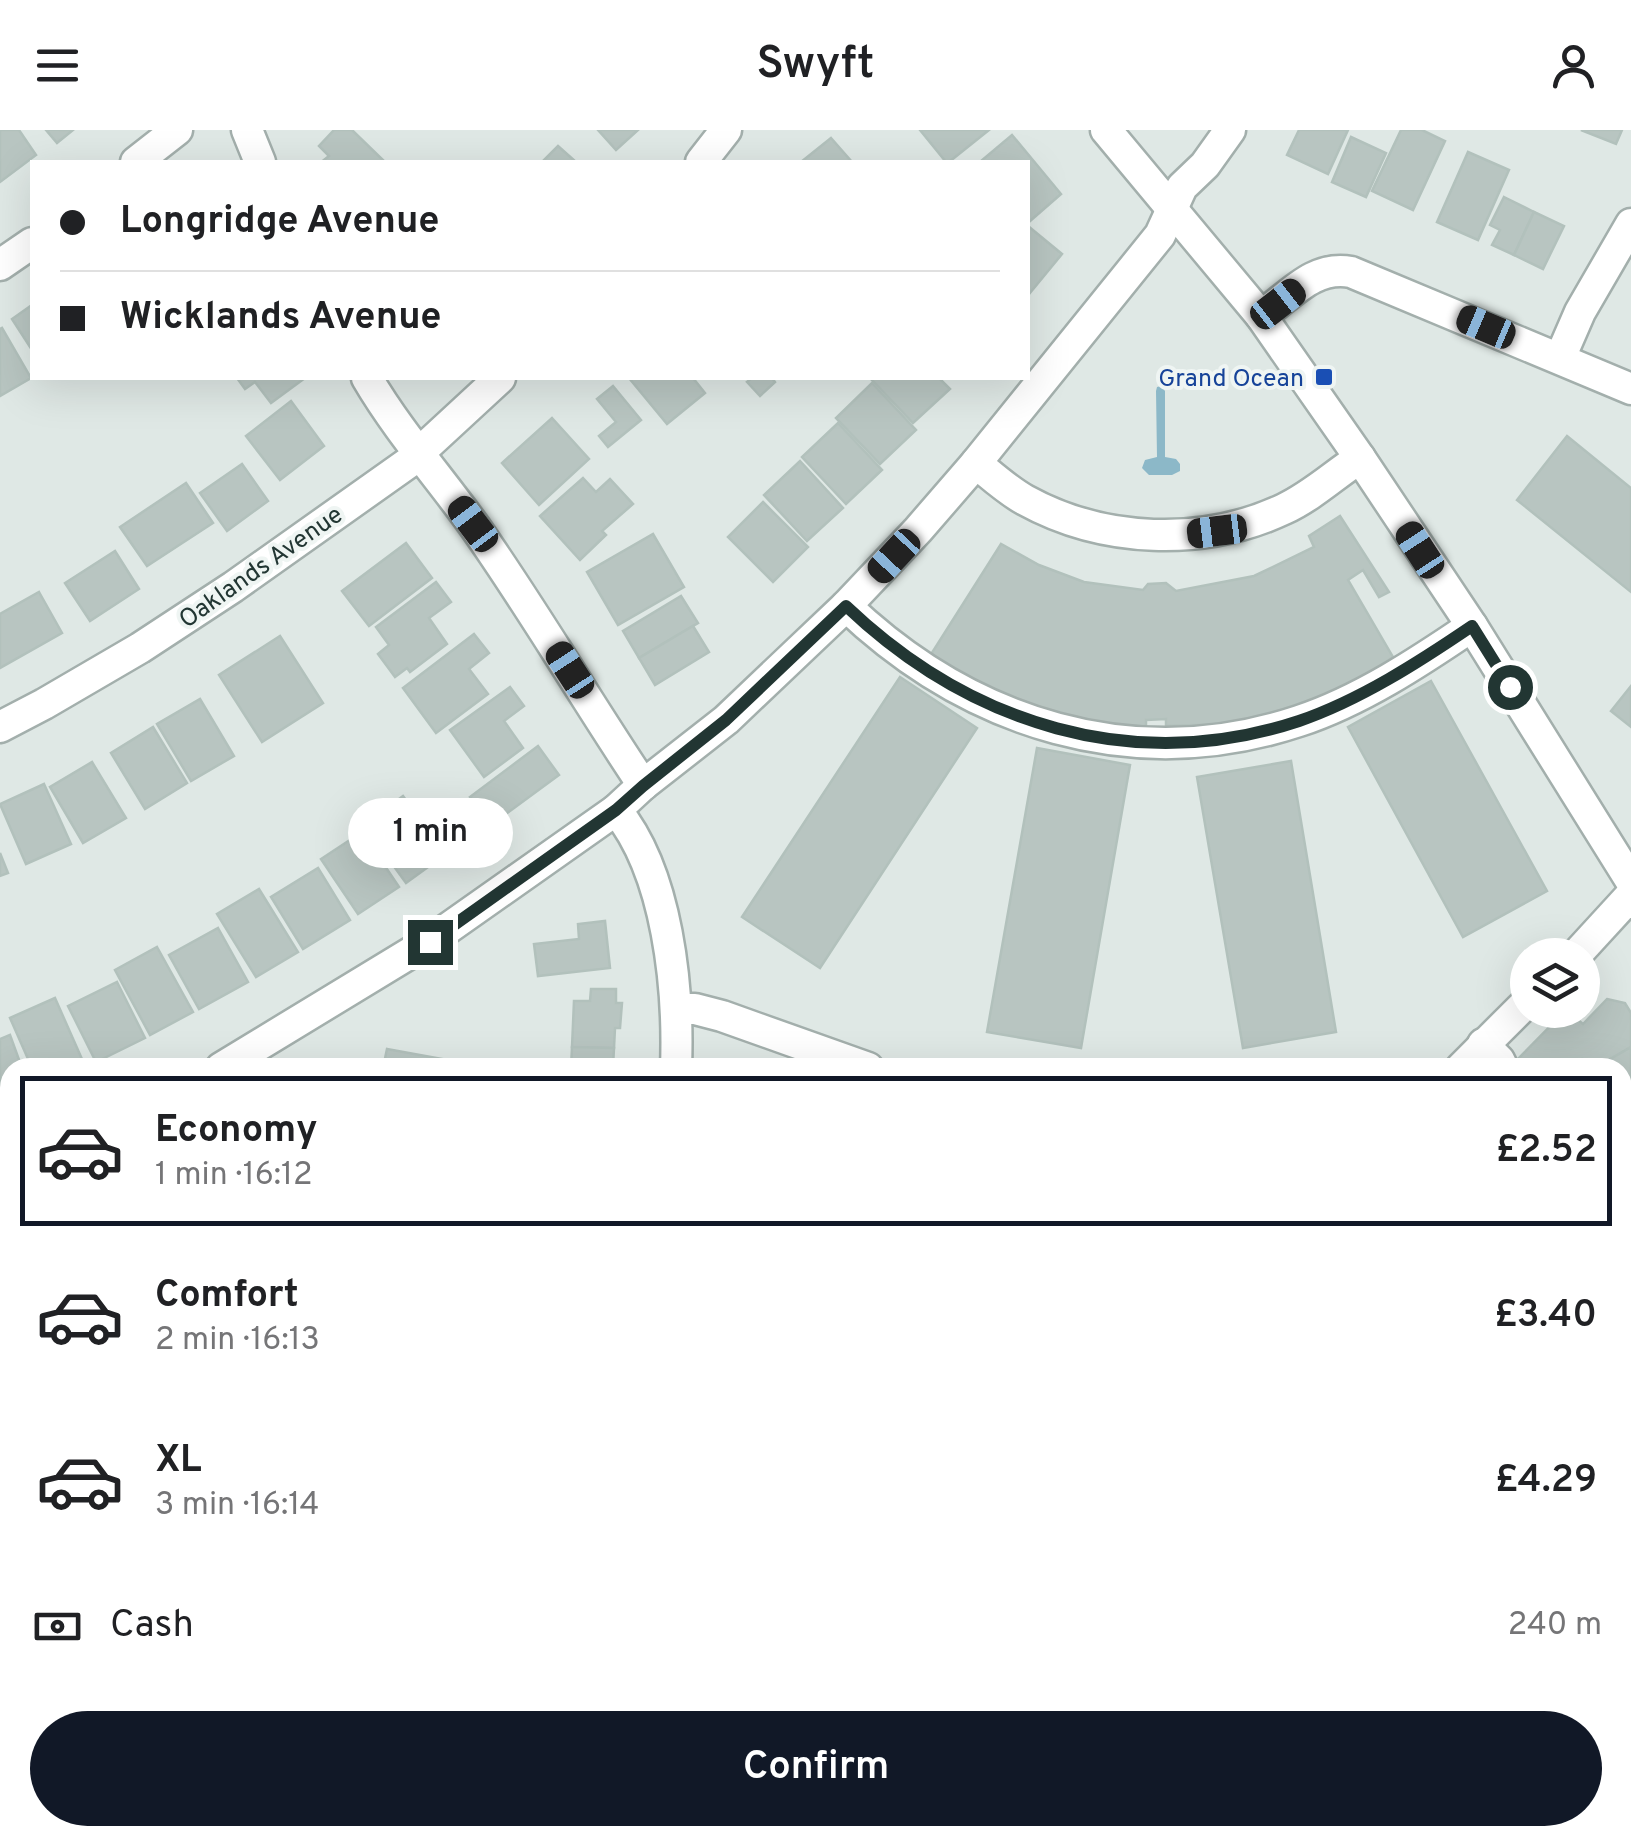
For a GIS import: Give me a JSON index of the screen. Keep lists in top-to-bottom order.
{
  "streets": {
    "street": ["Oaklands Avenue"]
  },
  "places": {
    "transit": ["Grand Ocean"]
  },
  "page": {
    "header": "Swyft",
    "banner": ["Longridge Avenue", "Wicklands Avenue"],
    "bubble": "1 min",
    "list": [
      {
        "name": "Economy",
        "note": "1 min · 16:12",
        "value": "£2.52"
      },
      {
        "name": "Comfort",
        "note": "2 min · 16:13",
        "value": "£3.40"
      },
      {
        "name": "XL",
        "note": "3 min · 16:14",
        "value": "£4.29"
      }
    ],
    "pay": ["Cash", "240 m"],
    "buttons": "Confirm"
  }
}
